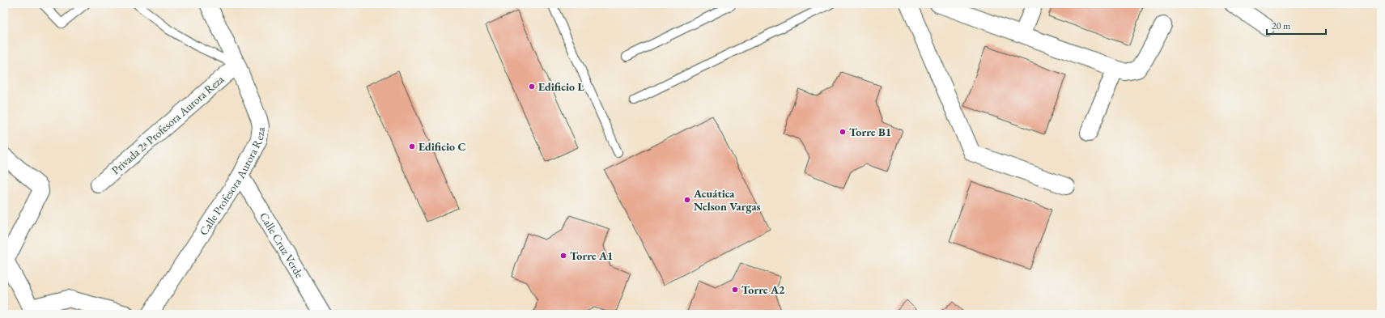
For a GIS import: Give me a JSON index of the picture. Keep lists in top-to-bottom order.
{
  "streets": {
    "street": ["Privada 2ª Profesora Aurora Reza", "Calle Profesora Aurora Reza", "Calle Cruz Verde"]
  },
  "crossings": [
    ["Privada 2ª Profesora Aurora Reza", "Calle Profesora Aurora Reza"],
    ["Calle Profesora Aurora Reza", "Calle Cruz Verde"]
  ],
  "places": [
    "Edificio L",
    "Torre B1",
    "Edificio C",
    "Acuática Nelson Vargas",
    "Torre A1",
    "Torre A2"
  ],
  "scale_bar": "20 m"
}
